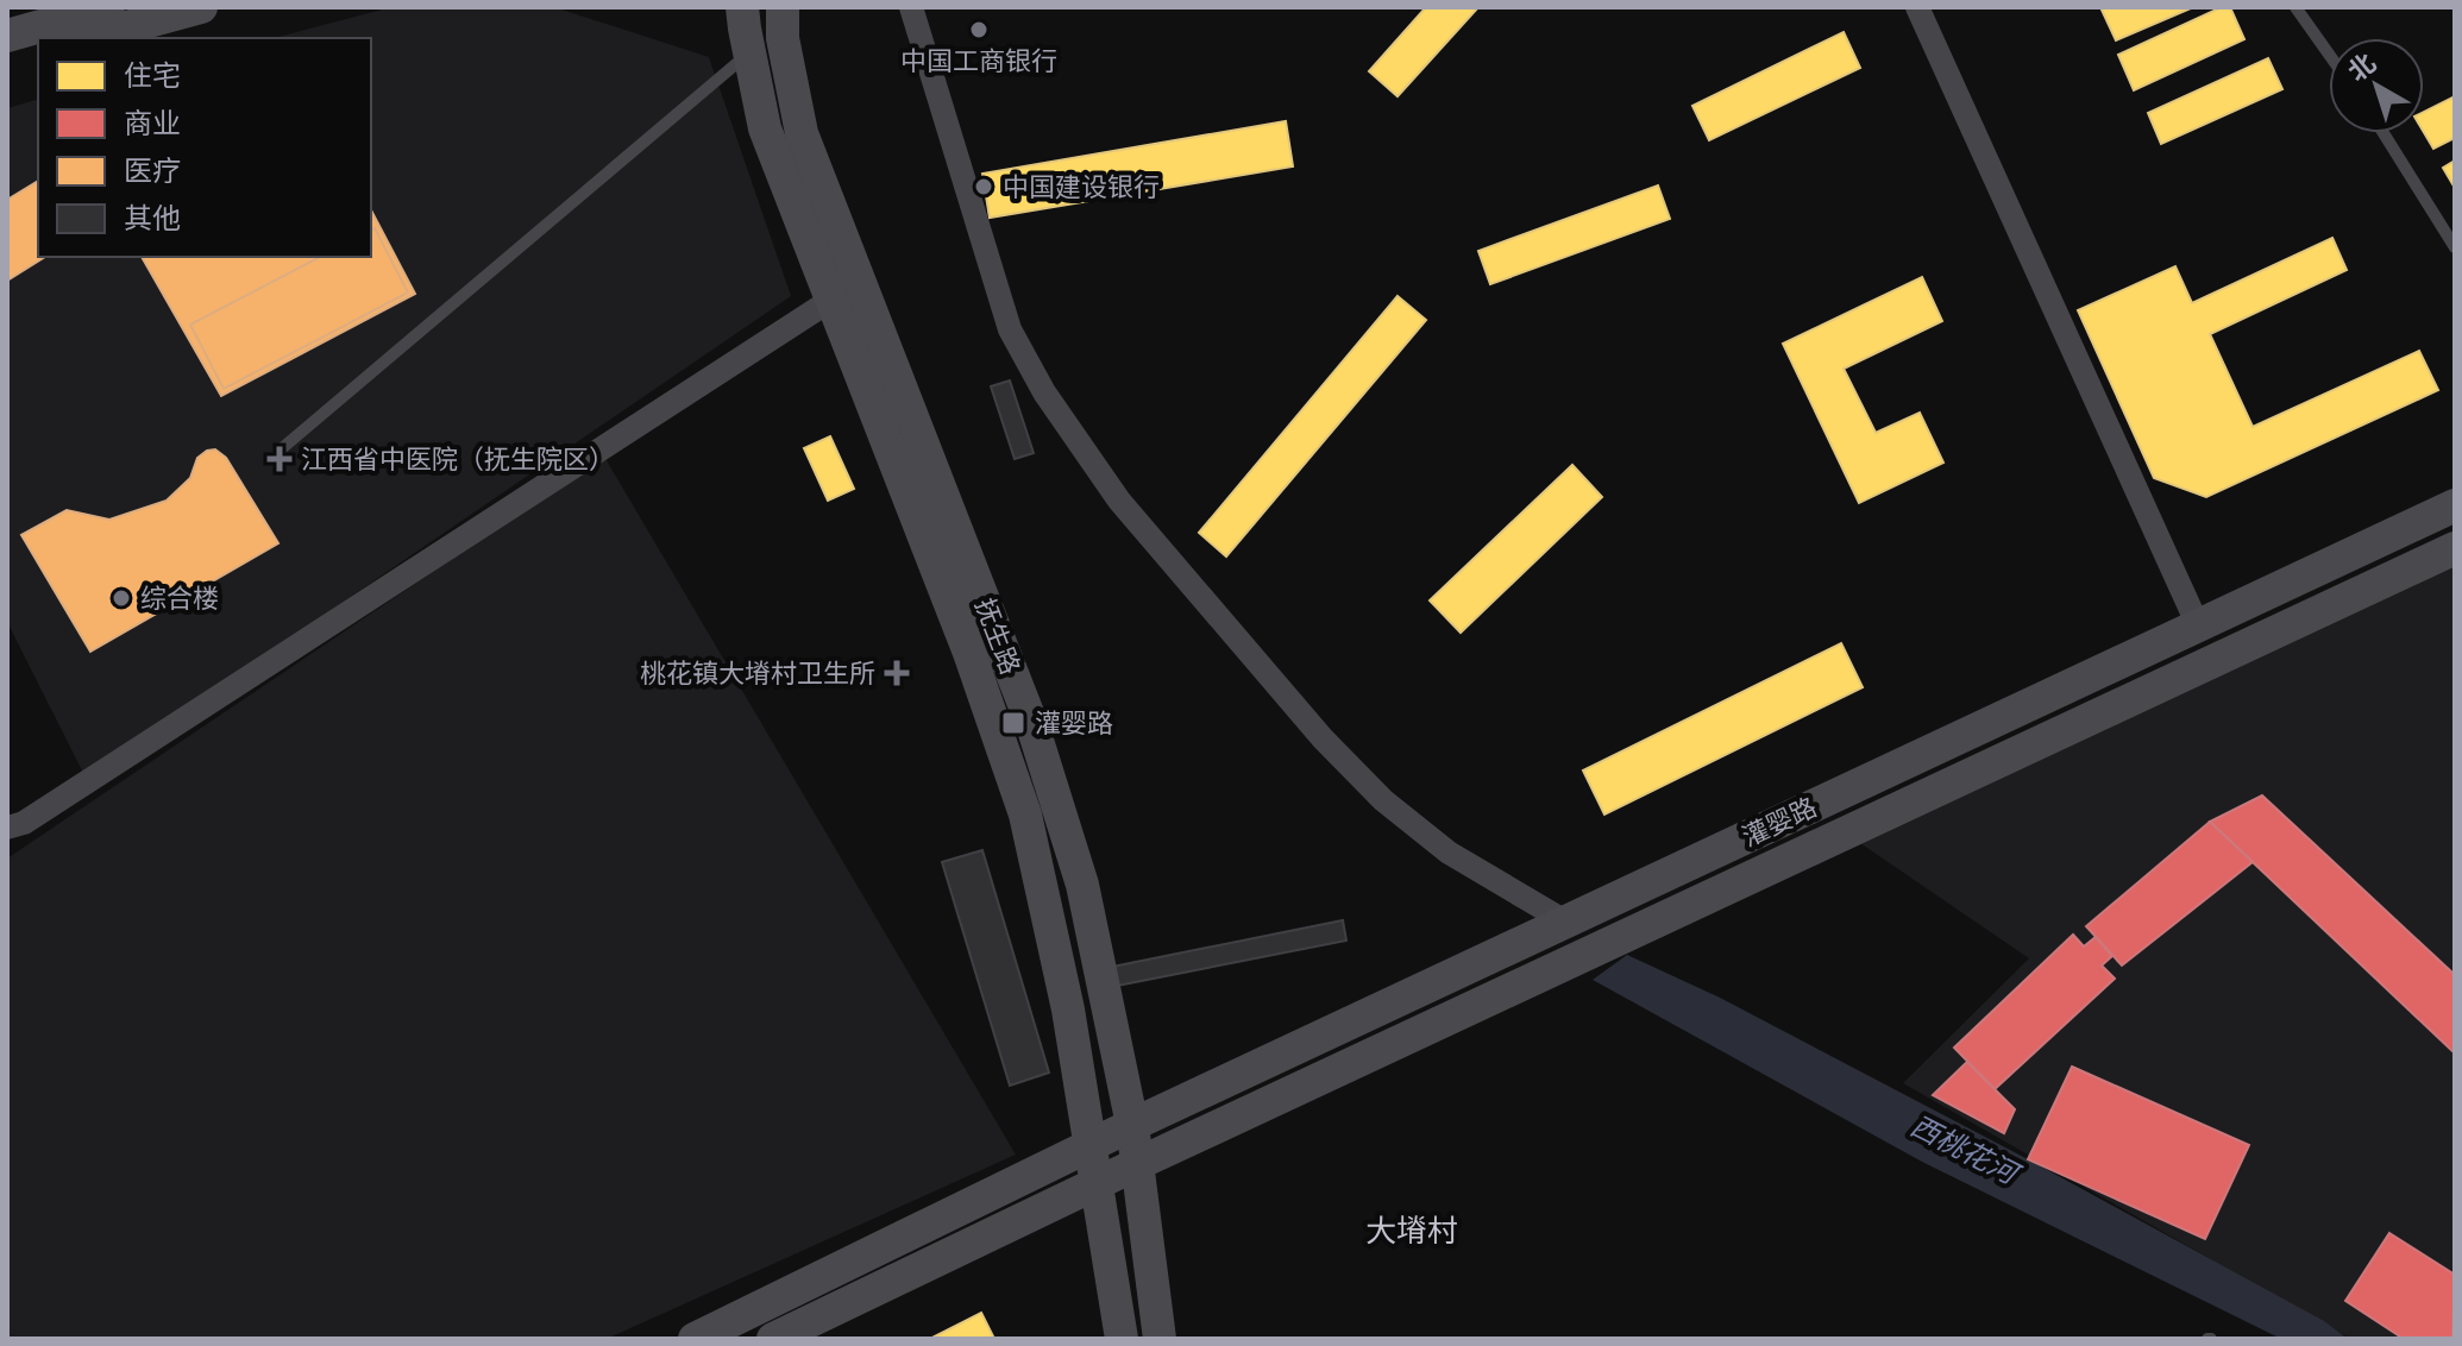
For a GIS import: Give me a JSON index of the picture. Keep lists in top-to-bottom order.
{
  "streets": {
    "main road": ["抚生路", "灌婴路"]
  },
  "crossings": [
    ["抚生路", "灌婴路"]
  ],
  "districts": ["大塉村"],
  "water": ["西桃花河"],
  "places": {
    "other": ["中国工商银行", "中国建设银行", "综合楼"],
    "health": ["江西省中医院（抚生院区）", "桃花镇大塉村卫生所"],
    "transit": ["灌婴路"]
  },
  "legend": [
    "住宅",
    "商业",
    "医疗",
    "其他"
  ],
  "north": "top left"
}
